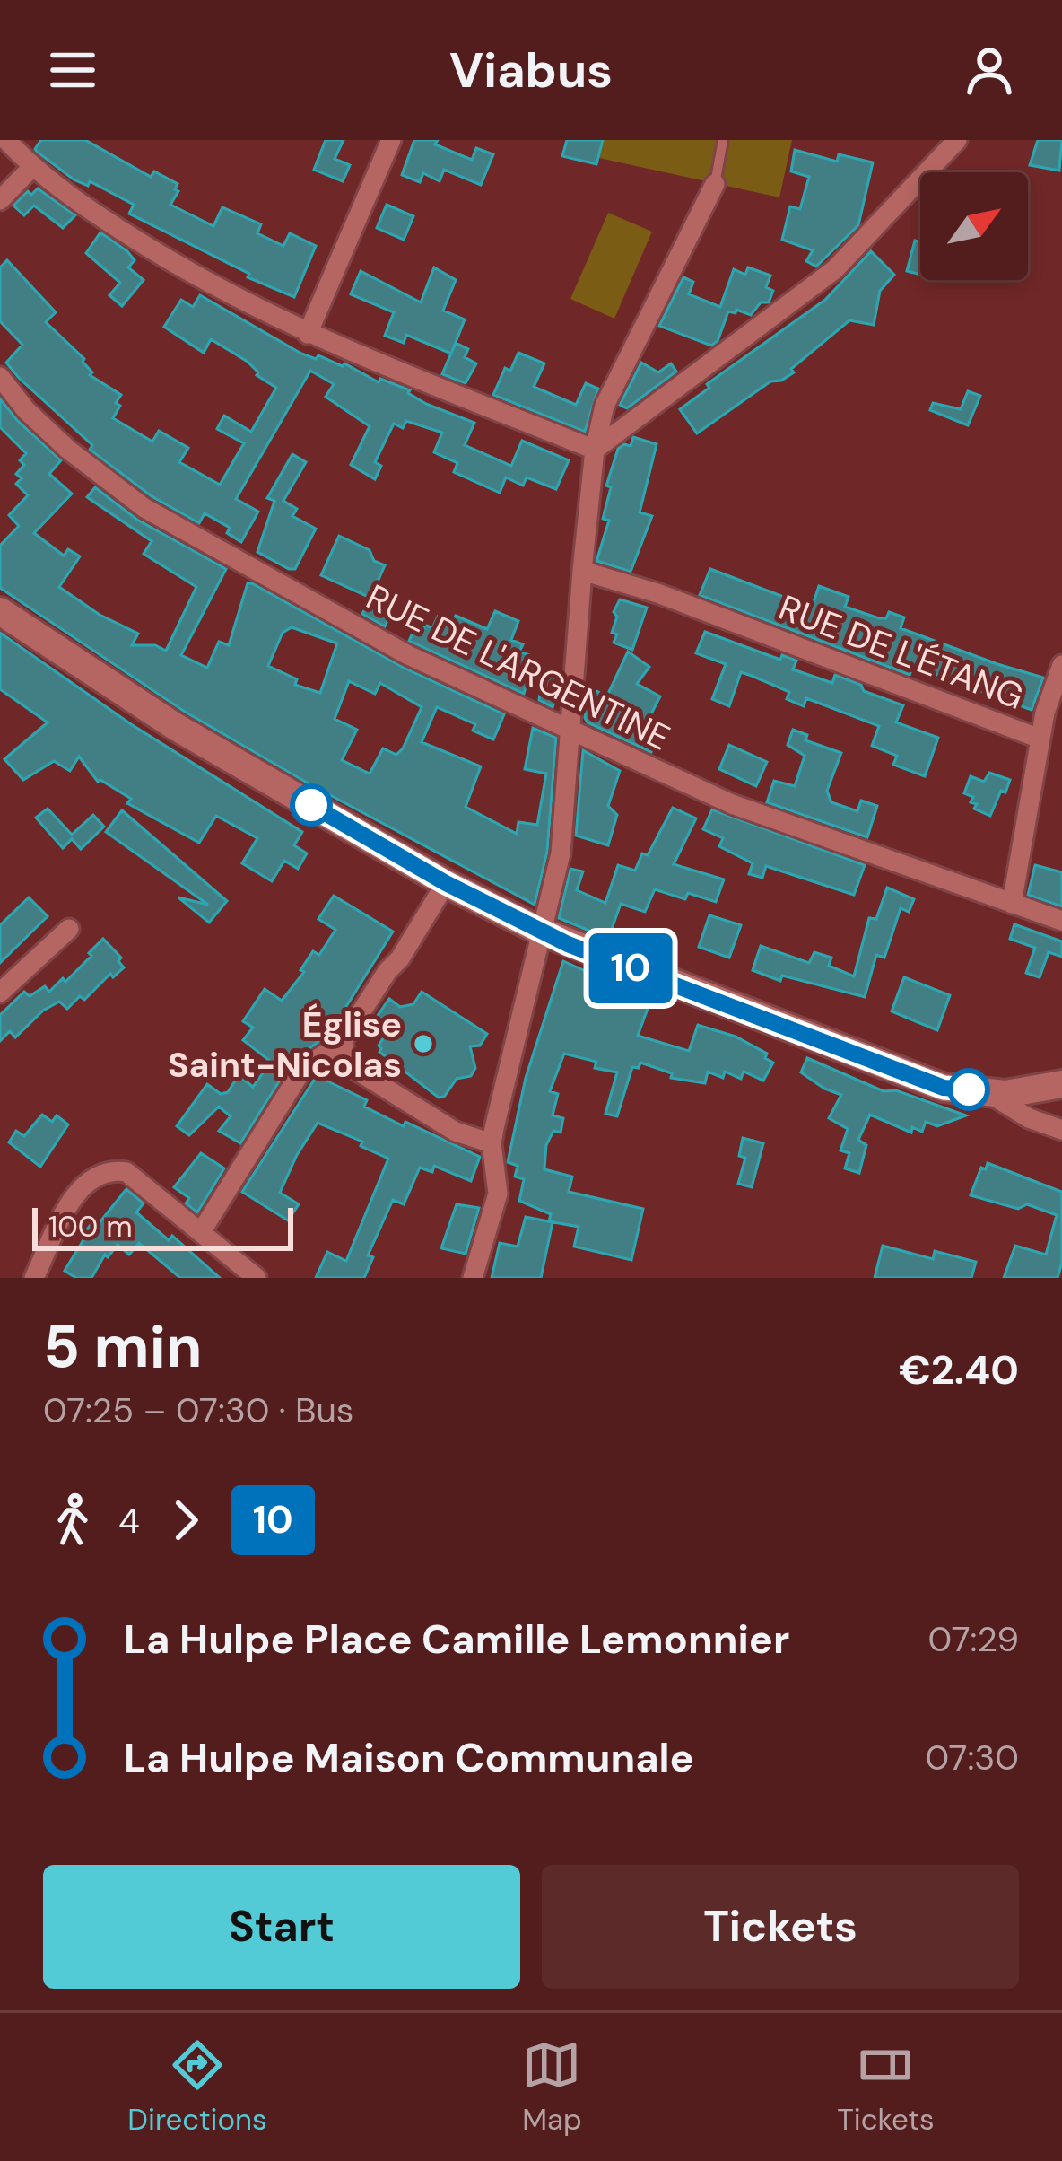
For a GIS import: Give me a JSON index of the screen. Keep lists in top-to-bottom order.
{
  "streets": {
    "street": ["RUE DE L'ÉTANG", "RUE DE L'ARGENTINE"]
  },
  "crossings": [
    ["RUE DE L'ÉTANG", "RUE DE L'ARGENTINE"]
  ],
  "places": ["Église Saint-Nicolas"],
  "lines": ["bus line 10"],
  "scale_bar": "100 m",
  "north": "top right",
  "page": {
    "header": "Viabus",
    "on_map": "10",
    "scale": "100 m",
    "heading": ["5 min", "07:25 – 07:30 · Bus", "€2.40"],
    "legs": ["4", "10"],
    "list": [
      {
        "name": "La Hulpe Place Camille Lemonnier",
        "value": "07:29"
      },
      {
        "name": "La Hulpe Maison Communale",
        "value": "07:30"
      }
    ],
    "buttons": ["Start", "Tickets"],
    "tabs": ["Directions", "Map", "Tickets"]
  }
}
